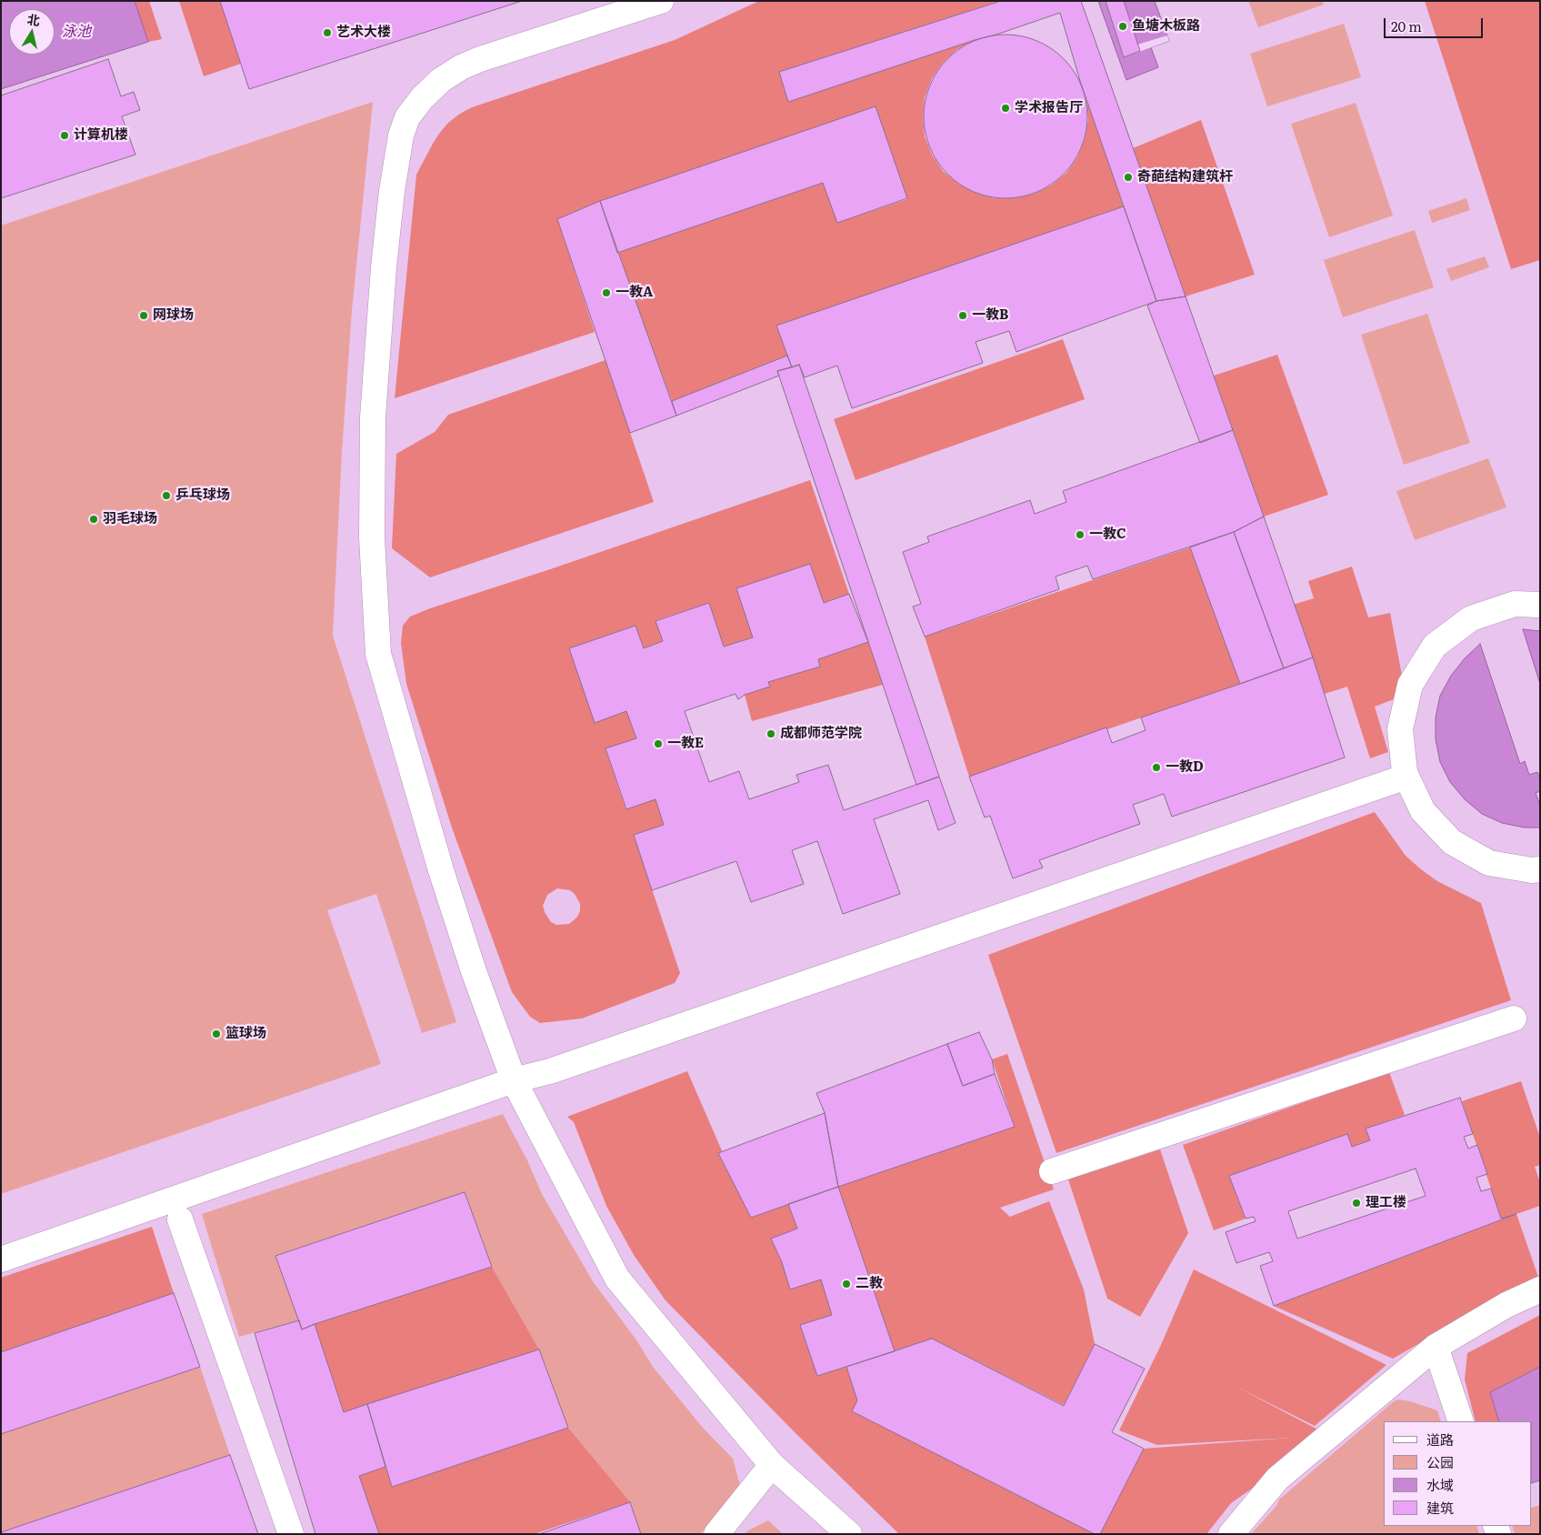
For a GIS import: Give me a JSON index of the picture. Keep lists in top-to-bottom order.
{
  "water": ["泳池"],
  "places": [
    "鱼塘木板路",
    "艺术大楼",
    "学术报告厅",
    "计算机楼",
    "奇葩结构建筑杆",
    "一教A",
    "网球场",
    "一教B",
    "乒乓球场",
    "羽毛球场",
    "一教C",
    "成都师范学院",
    "一教E",
    "一教D",
    "篮球场",
    "理工楼",
    "二教"
  ],
  "legend": [
    "道路",
    "公园",
    "水域",
    "建筑"
  ],
  "scale_bar": "20 m",
  "north": "top"
}
